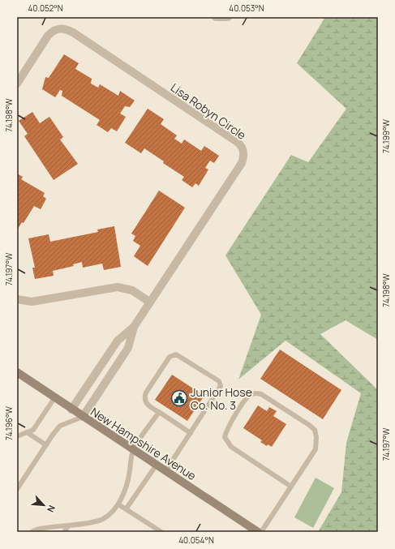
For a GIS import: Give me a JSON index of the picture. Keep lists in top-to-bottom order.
{
  "streets": {
    "main road": ["New Hampshire Avenue"],
    "street": ["Lisa Robyn Circle"]
  },
  "crossings": [
    ["Lisa Robyn Circle", "New Hampshire Avenue"]
  ],
  "places": {
    "public building": ["Junior Hose Co. No. 3"]
  },
  "north": "bottom right",
  "coordinates": [
    "40.052°N",
    "40.053°N",
    "74.198°W",
    "74.199°W",
    "74.197°W",
    "74.196°W",
    "40.054°N"
  ]
}
